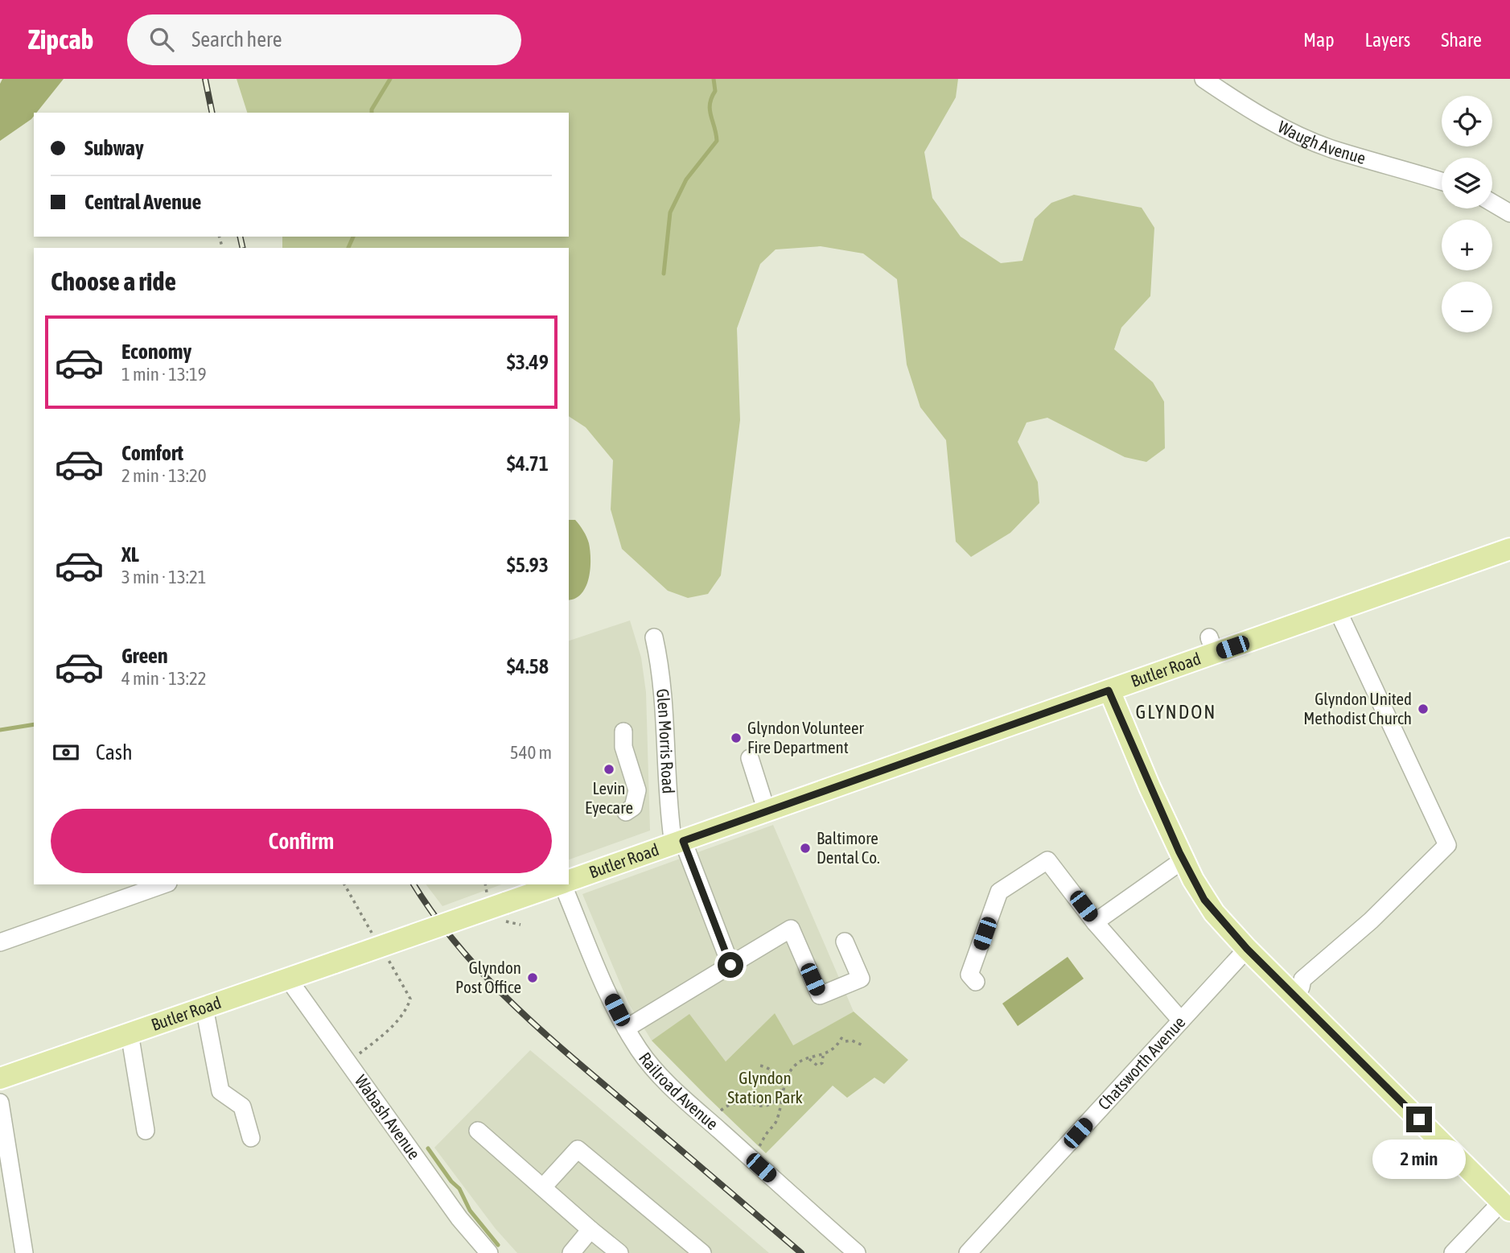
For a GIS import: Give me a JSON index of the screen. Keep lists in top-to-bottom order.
{
  "streets": {
    "main road": ["Butler Road"],
    "street": [
      "Waugh Avenue",
      "Glen Morris Road",
      "Chatsworth Avenue",
      "Railroad Avenue",
      "Wabash Avenue"
    ]
  },
  "crossings": [
    ["Butler Road", "Glen Morris Road"],
    ["Butler Road", "Wabash Avenue"]
  ],
  "districts": ["GLYNDON"],
  "parks": ["Glyndon Station Park"],
  "places": [
    "Glyndon United Methodist Church",
    "Glyndon Volunteer Fire Department",
    "Levin Eyecare",
    "Baltimore Dental Co.",
    "Glyndon Post Office"
  ],
  "page": {
    "header": "Zipcab",
    "search": "Search here",
    "nav": ["Map", "Layers", "Share"],
    "map_buttons": ["+", "−"],
    "banner": ["Subway", "Central Avenue"],
    "heading": "Choose a ride",
    "list": [
      {
        "name": "Economy",
        "note": "1 min · 13:19",
        "value": "$3.49"
      },
      {
        "name": "Comfort",
        "note": "2 min · 13:20",
        "value": "$4.71"
      },
      {
        "name": "XL",
        "note": "3 min · 13:21",
        "value": "$5.93"
      },
      {
        "name": "Green",
        "note": "4 min · 13:22",
        "value": "$4.58"
      }
    ],
    "pay": ["Cash", "540 m"],
    "buttons": "Confirm",
    "bubble": "2 min"
  }
}
